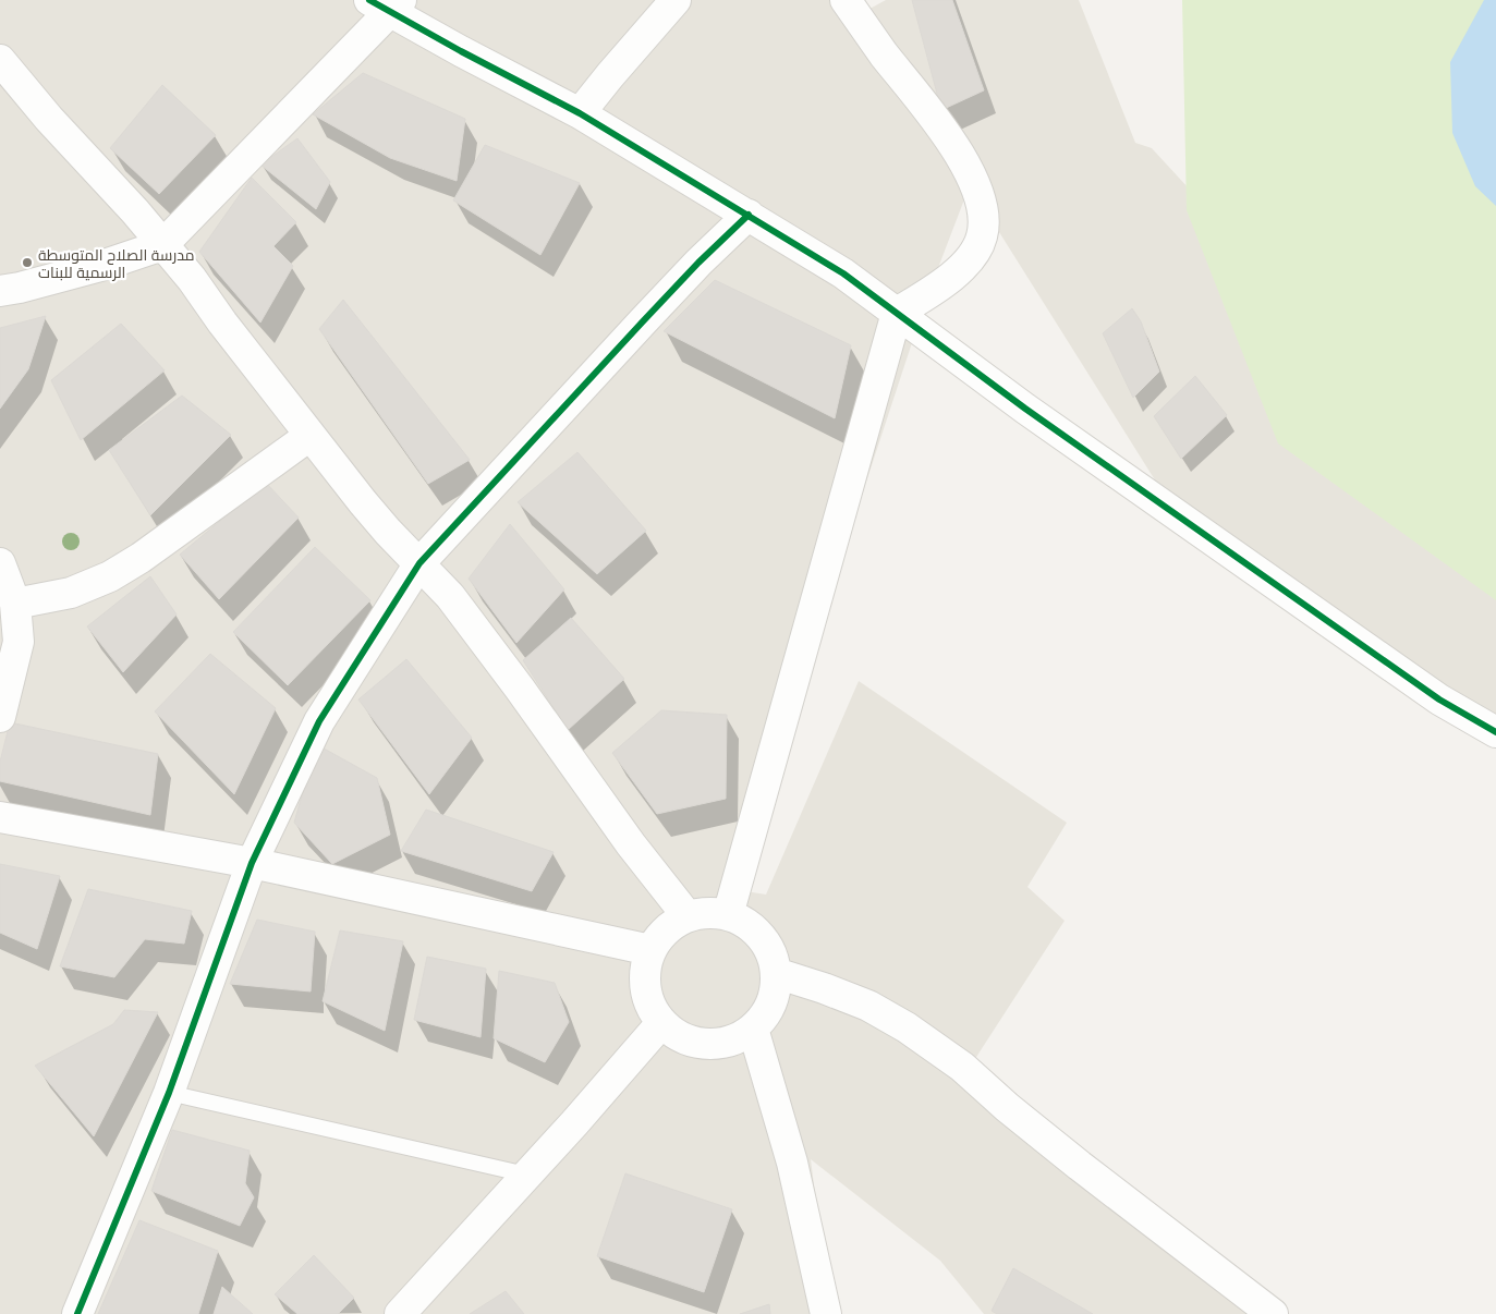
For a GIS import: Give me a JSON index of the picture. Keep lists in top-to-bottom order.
{
  "places": ["مدرسة الصلاح المتوسطة الرسمية للبنات"]
}
